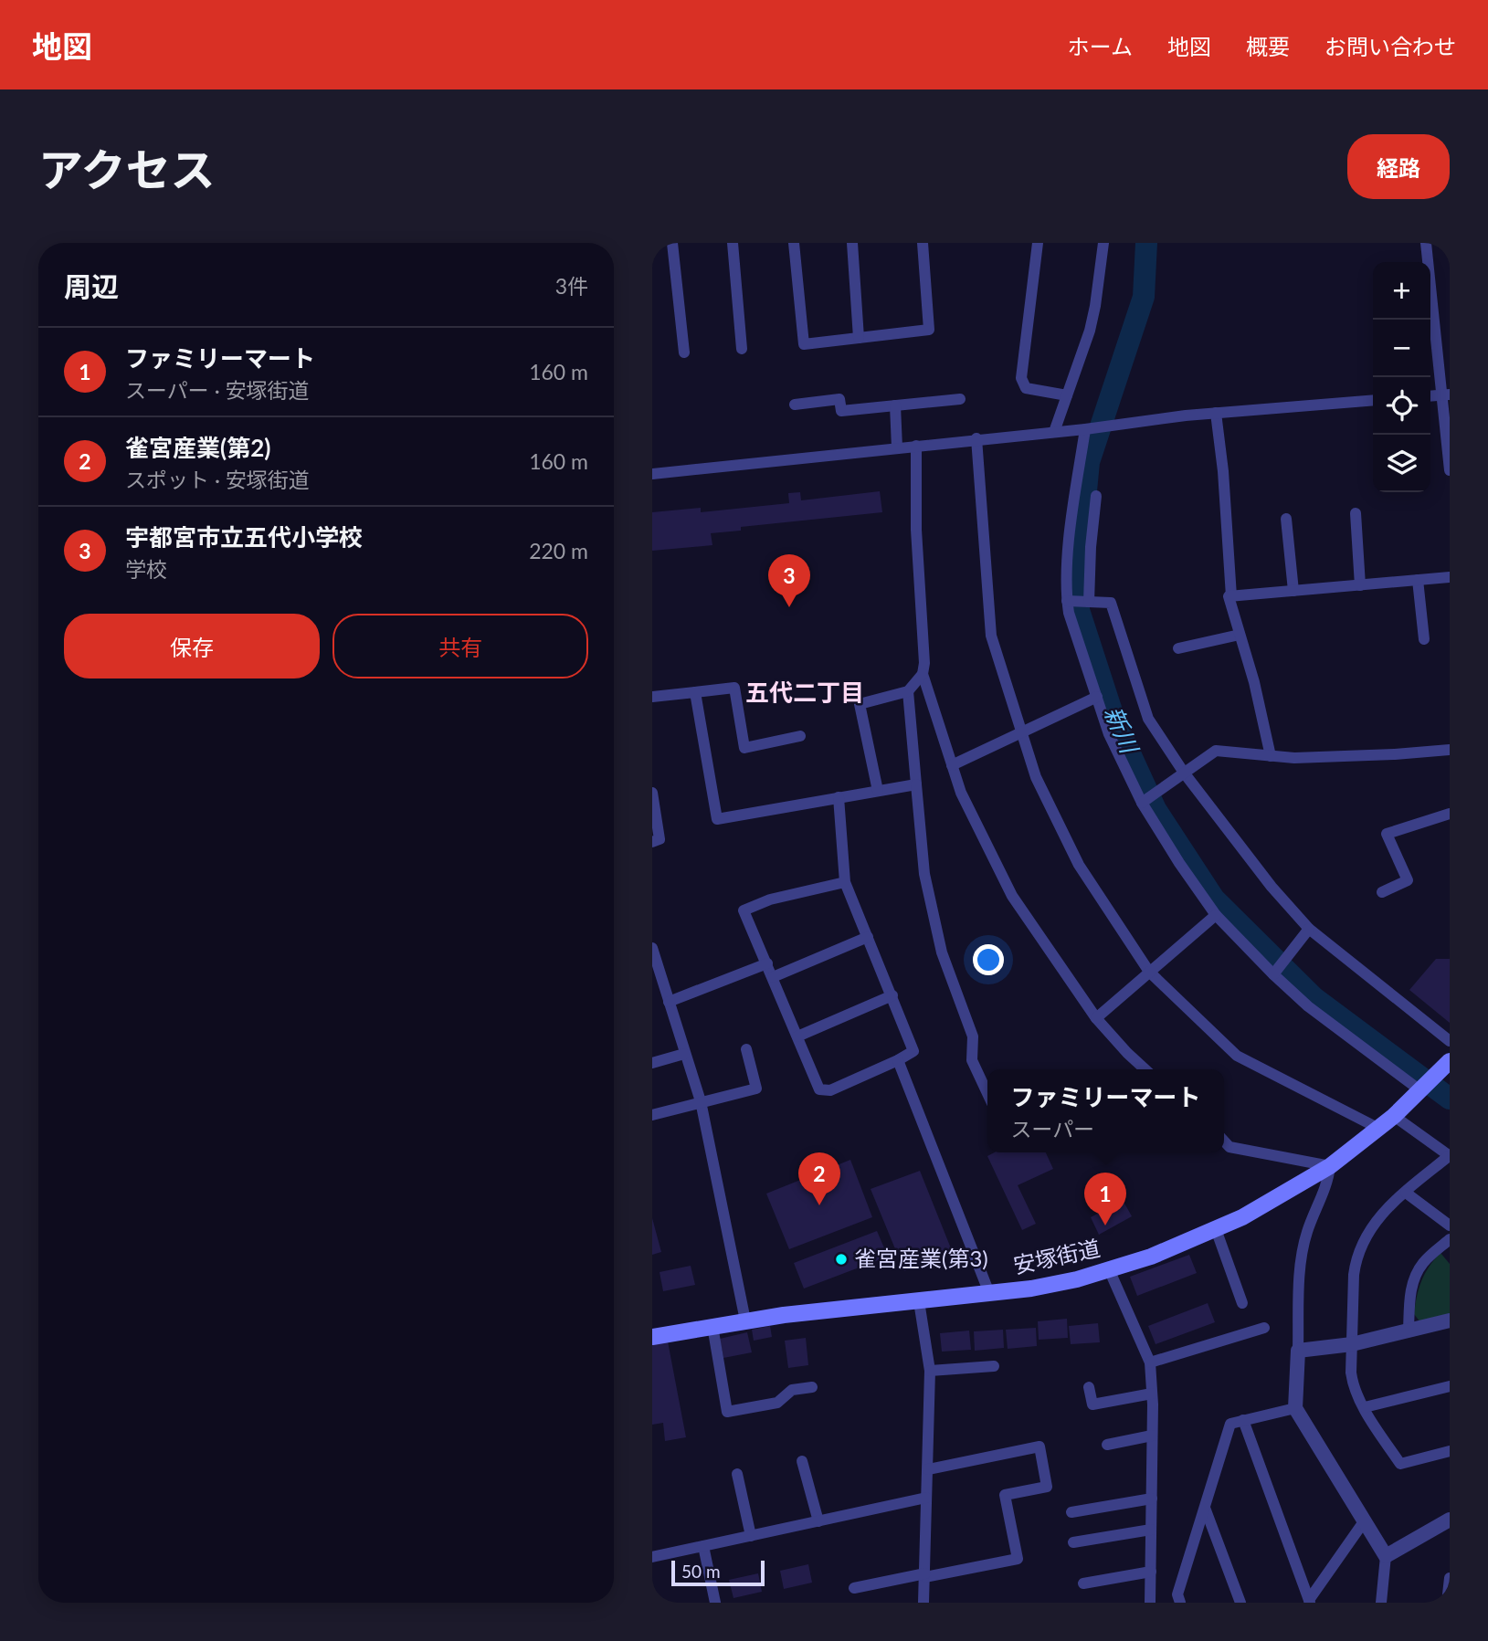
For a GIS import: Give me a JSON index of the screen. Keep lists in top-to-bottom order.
{
  "streets": {
    "main road": ["安塚街道"]
  },
  "districts": ["五代二丁目"],
  "water": ["新川"],
  "places": ["雀宮産業(第3)"],
  "scale_bar": "50 m",
  "page": {
    "header": "地図",
    "nav": [
      "ホーム",
      "地図",
      "概要",
      "お問い合わせ"
    ],
    "title": "アクセス",
    "buttons": [
      "経路",
      ["保存", "共有"]
    ],
    "heading": ["周辺", "3件"],
    "map_buttons": ["+", "−"],
    "list": [
      {
        "mark": "1",
        "name": "ファミリーマート",
        "note": "スーパー · 安塚街道",
        "value": "160 m"
      },
      {
        "mark": "2",
        "name": "雀宮産業(第2)",
        "note": "スポット · 安塚街道",
        "value": "160 m"
      },
      {
        "mark": "3",
        "name": "宇都宮市立五代小学校",
        "note": "学校",
        "value": "220 m"
      }
    ],
    "pins": ["3", "2", "1"],
    "popup": ["ファミリーマート", "スーパー"],
    "scale": "50 m"
  }
}
